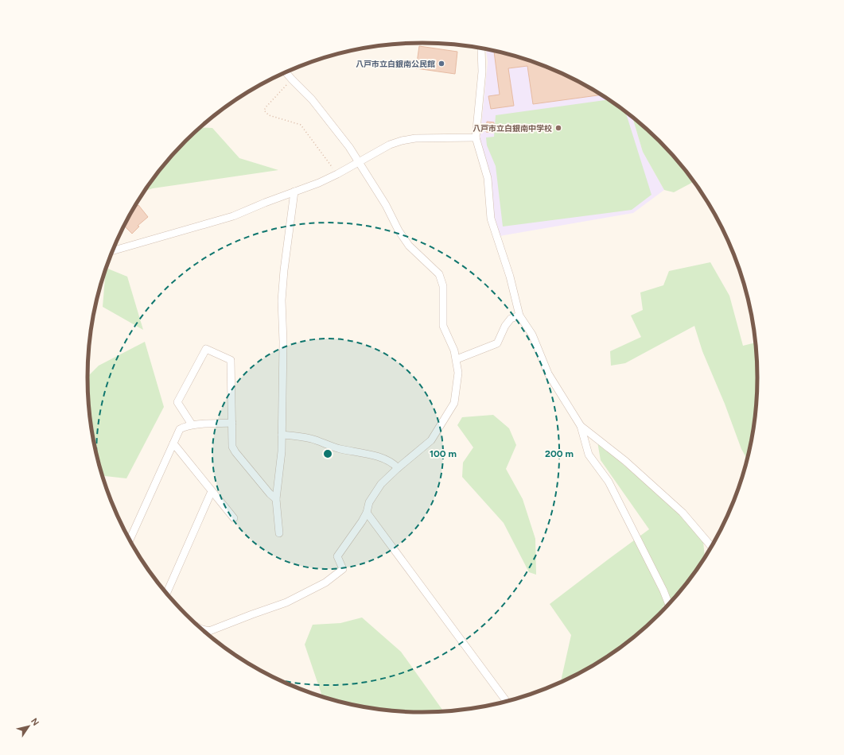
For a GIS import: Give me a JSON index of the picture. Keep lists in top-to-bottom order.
{
  "places": ["八戸市立白銀南公民館", "八戸市立白銀南中学校"],
  "north": "top right",
  "rings": ["100 m", "200 m"]
}
